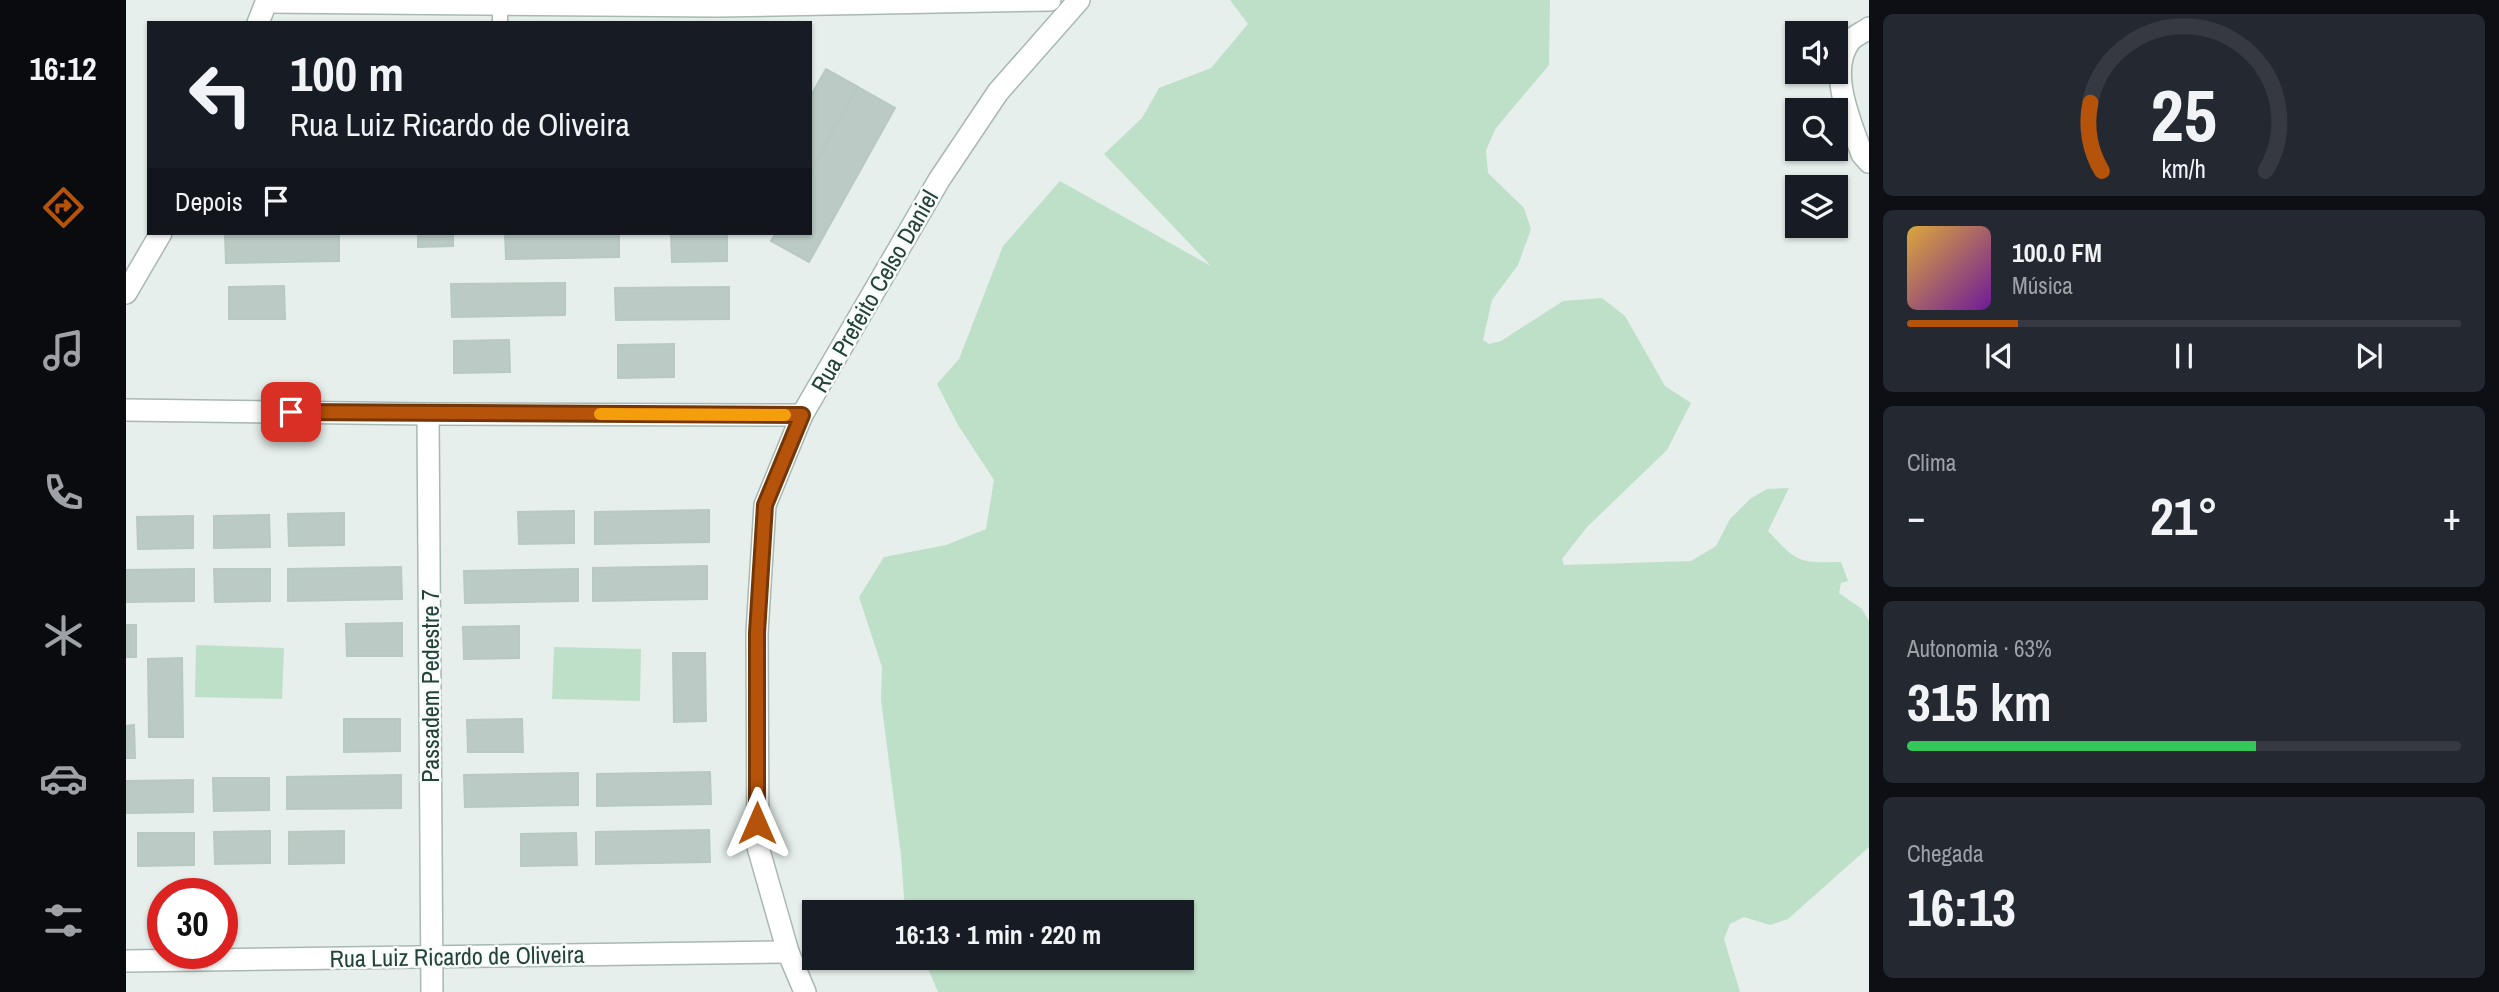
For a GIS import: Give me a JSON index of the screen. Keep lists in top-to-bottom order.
{
  "streets": {
    "street": ["Rua Prefeito Celso Daniel", "Passadem Pedestre 7", "Rua Luiz Ricardo de Oliveira"]
  },
  "crossings": [
    ["Rua Prefeito Celso Daniel", "Rua Luiz Ricardo de Oliveira"],
    ["Passadem Pedestre 7", "Rua Luiz Ricardo de Oliveira"]
  ],
  "page": {
    "tabs": "16:12",
    "turn": ["100 m", "Rua Luiz Ricardo de Oliveira"],
    "then": "Depois",
    "song": ["100.0 FM", "Música"],
    "tile": [
      "Clima",
      ["Autonomia · 63%", "315 km"],
      ["Chegada", "16:13"]
    ],
    "heat": ["−", "21°", "+"],
    "limit": "30",
    "trip": "16:13 · 1 min · 220 m",
    "gauge": ["25", "km/h"]
  }
}
